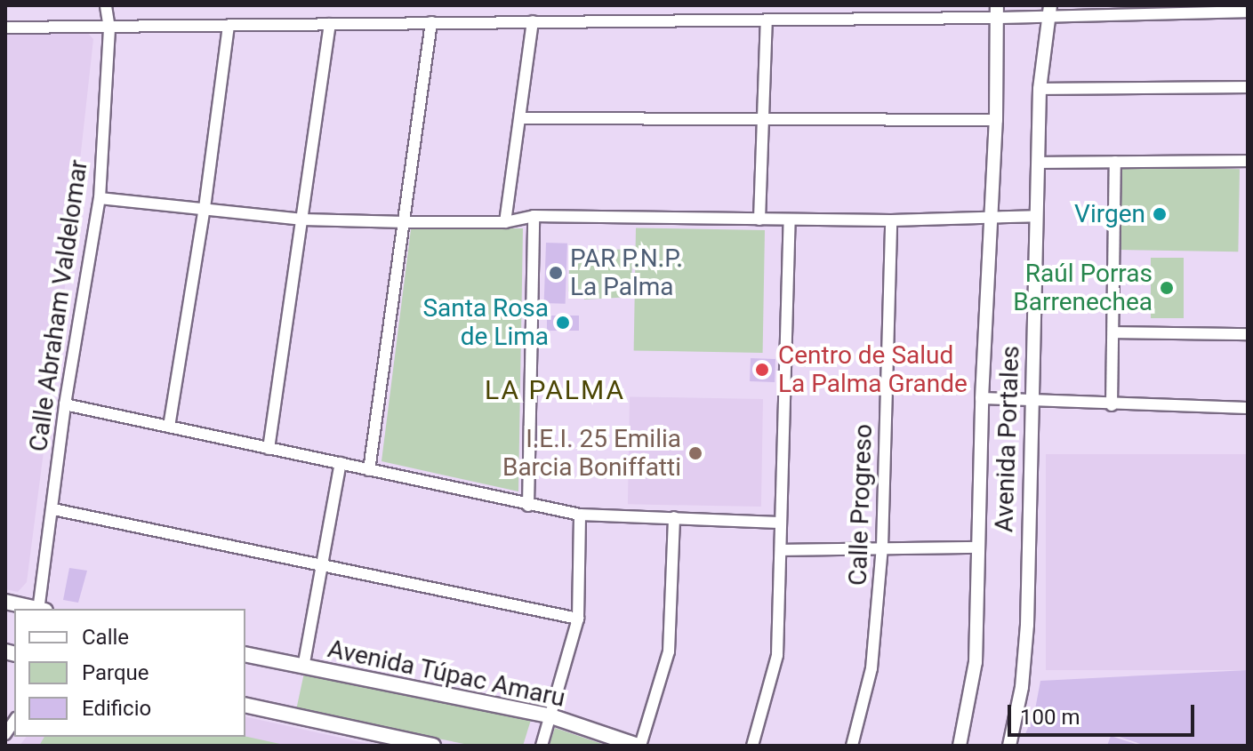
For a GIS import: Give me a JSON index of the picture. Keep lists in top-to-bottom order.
{
  "streets": {
    "main road": ["Avenida Túpac Amaru"],
    "street": ["Calle Abraham Valdelomar", "Avenida Portales", "Calle Progreso"]
  },
  "districts": ["LA PALMA"],
  "places": [
    "Virgen",
    "PAR P.N.P. La Palma",
    "Raúl Porras Barrenechea",
    "Santa Rosa de Lima",
    "Centro de Salud La Palma Grande",
    "I.E.I. 25 Emilia Barcia Boniffatti"
  ],
  "legend": ["Calle", "Parque", "Edificio"],
  "scale_bar": "100 m"
}
